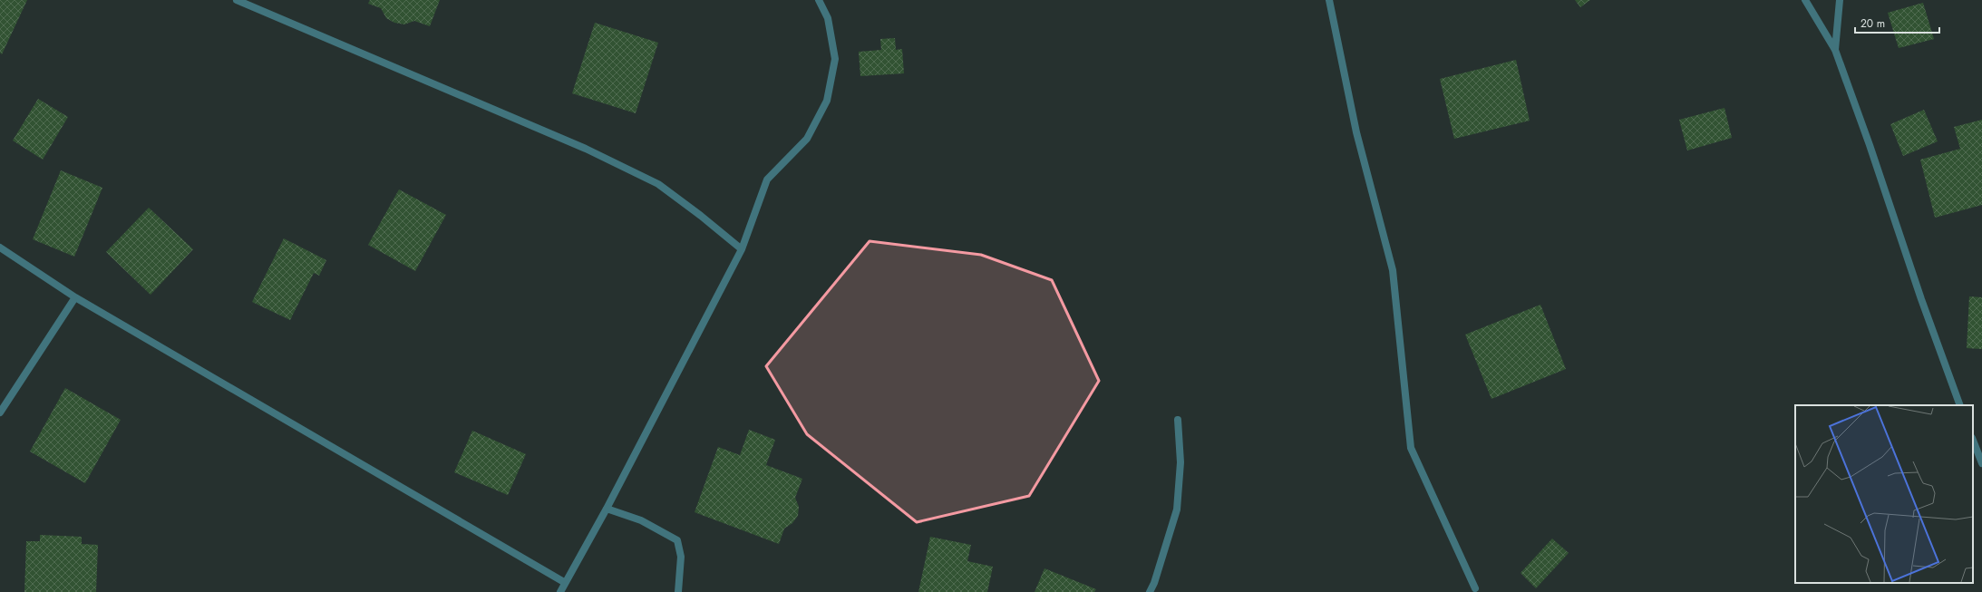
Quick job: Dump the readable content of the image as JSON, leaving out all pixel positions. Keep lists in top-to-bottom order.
{
  "scale_bar": "20 m"
}
